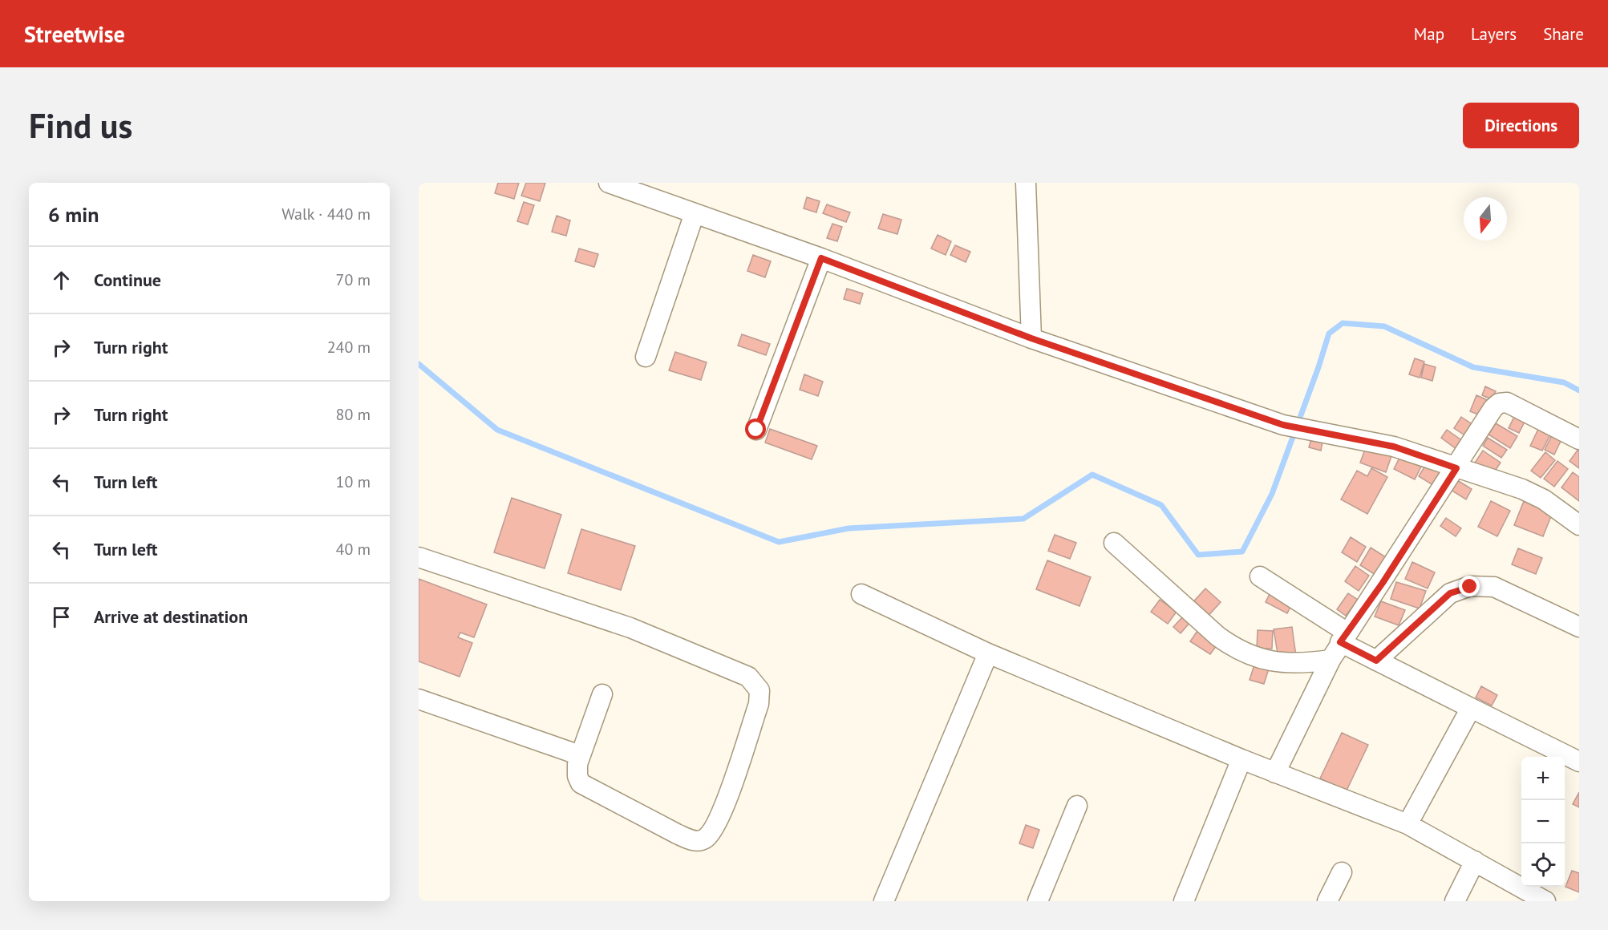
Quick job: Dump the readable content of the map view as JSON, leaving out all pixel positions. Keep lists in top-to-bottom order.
{
  "north": "bottom",
  "page": {
    "header": "Streetwise",
    "nav": ["Map", "Layers", "Share"],
    "buttons": "Directions",
    "title": "Find us",
    "heading": ["6 min", "Walk · 440 m"],
    "list": [
      ["Continue", "70 m"],
      ["Turn right", "240 m"],
      ["Turn right", "80 m"],
      ["Turn left", "10 m"],
      ["Turn left", "40 m"],
      "Arrive at destination"
    ],
    "map_buttons": ["+", "−"]
  }
}
